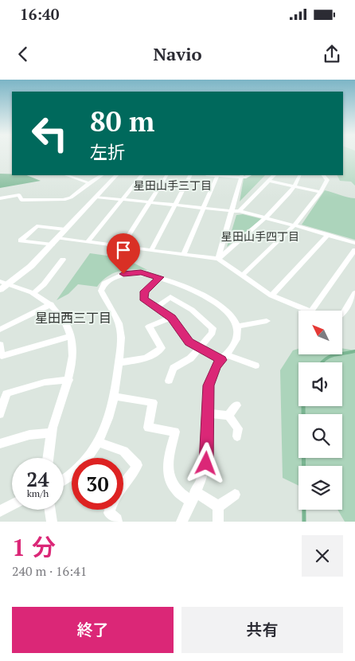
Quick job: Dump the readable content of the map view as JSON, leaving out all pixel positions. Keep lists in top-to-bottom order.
{
  "districts": ["星田山手三丁目", "星田山手四丁目", "星田西三丁目"],
  "north": "top left",
  "page": {
    "status": "16:40",
    "header": "Navio",
    "turn": ["80 m", "左折"],
    "speed": "24 km/h",
    "limit": "30",
    "heading": ["1 分", "240 m · 16:41"],
    "buttons": ["終了", "共有"]
  }
}
